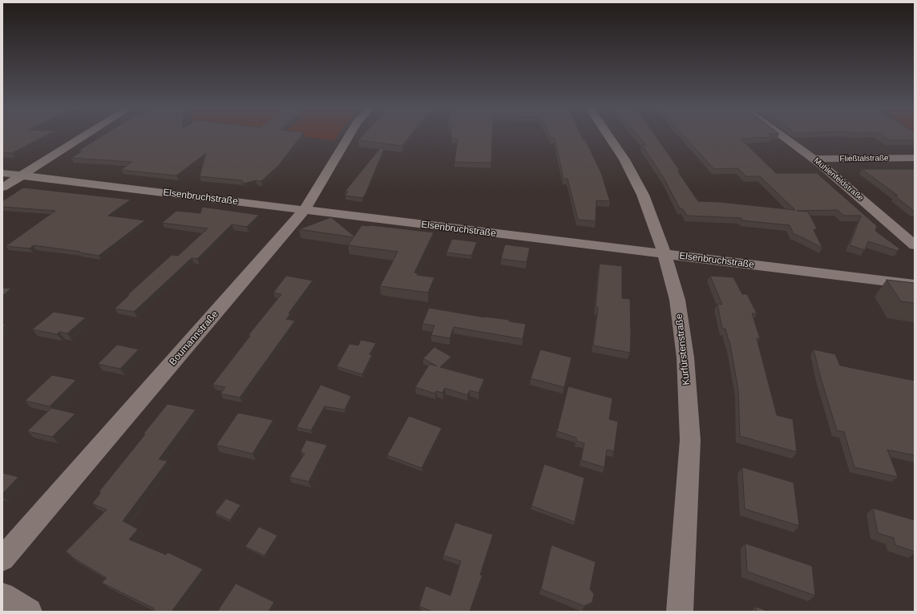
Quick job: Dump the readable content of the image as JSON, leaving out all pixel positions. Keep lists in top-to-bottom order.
{
  "streets": {
    "street": [
      "Fließtalstraße",
      "Mühlenfeldstraße",
      "Elsenbruchstraße",
      "Boumannstraße",
      "Kurfürstenstraße"
    ]
  },
  "crossings": [
    ["Fließtalstraße", "Mühlenfeldstraße"],
    ["Elsenbruchstraße", "Boumannstraße"],
    ["Elsenbruchstraße", "Kurfürstenstraße"]
  ]
}
